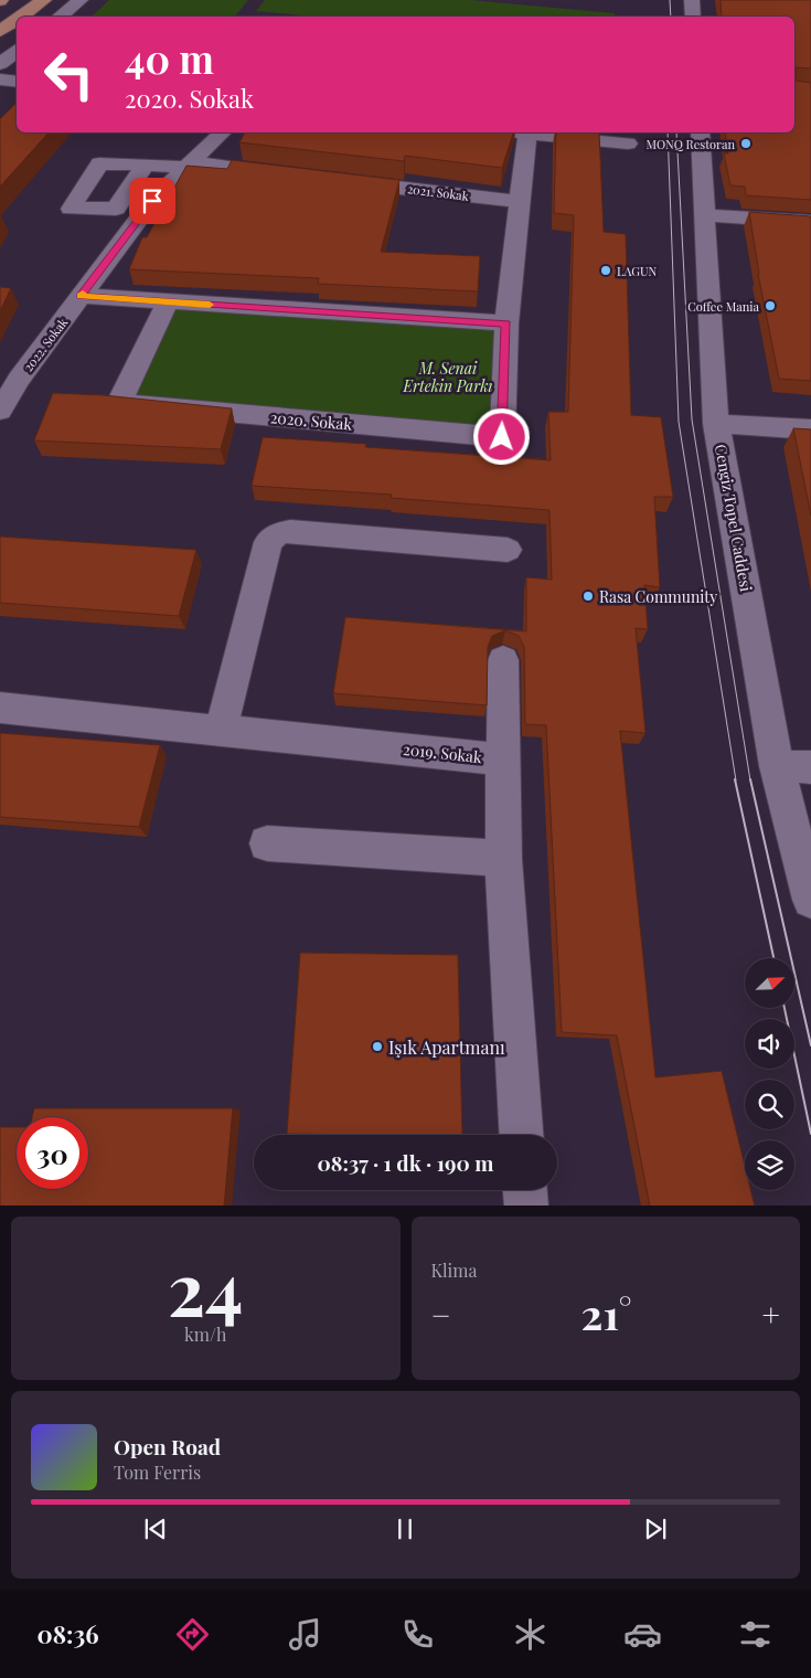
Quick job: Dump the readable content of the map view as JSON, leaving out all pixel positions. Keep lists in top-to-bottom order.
{
  "streets": {
    "street": [
      "2021. Sokak",
      "2022. Sokak",
      "2020. Sokak",
      "Cengiz Topel Caddesi",
      "2019. Sokak"
    ]
  },
  "crossings": [
    ["2021. Sokak", "2020. Sokak"]
  ],
  "parks": ["M. Senai Ertekin Parkı"],
  "places": [
    "MONQ Restoran",
    "LAGUN",
    "Coffee Mania",
    "Rasa Community",
    "Işık Apartmanı"
  ],
  "north": "top right",
  "page": {
    "turn": ["40 m", "2020. Sokak"],
    "limit": "30",
    "trip": "08:37 · 1 dk · 190 m",
    "tile": [
      ["24", "km/h"],
      "Klima"
    ],
    "heat": ["−", "21°", "+"],
    "song": ["Open Road", "Tom Ferris"],
    "tabs": "08:36"
  }
}
